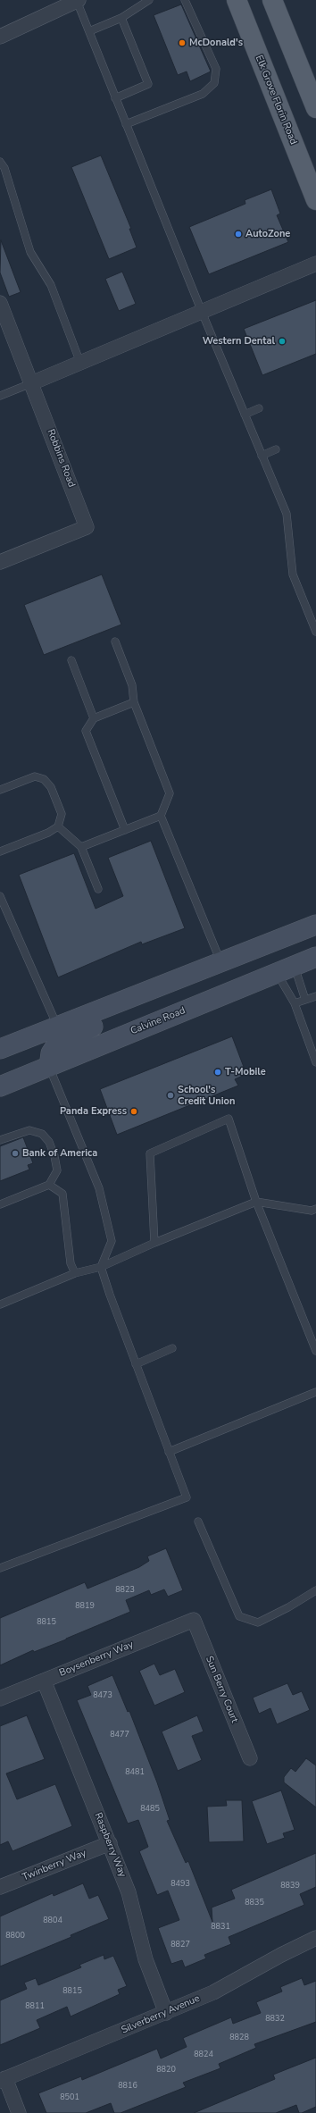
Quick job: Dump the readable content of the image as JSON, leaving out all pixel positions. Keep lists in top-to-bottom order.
{
  "streets": {
    "main road": ["Elk Grove Florin Road", "Calvine Road"],
    "street": [
      "Robbins Road",
      "Boysenberry Way",
      "Sun Berry Court",
      "Raspberry Way",
      "Twinberry Way",
      "Silverberry Avenue"
    ]
  },
  "crossings": [
    ["Boysenberry Way", "Sun Berry Court"],
    ["Boysenberry Way", "Raspberry Way"],
    ["Raspberry Way", "Twinberry Way"],
    ["Raspberry Way", "Silverberry Avenue"]
  ],
  "places": [
    "McDonald's",
    "AutoZone",
    "Western Dental",
    "T-Mobile",
    "School's Credit Union",
    "Panda Express",
    "Bank of America"
  ],
  "house_numbers": [
    "8823",
    "8819",
    "8815",
    "8473",
    "8477",
    "8481",
    "8485",
    "8493",
    "8839",
    "8835",
    "8804",
    "8831",
    "8800",
    "8827",
    "8815",
    "8811",
    "8832",
    "8828",
    "8824",
    "8820",
    "8816",
    "8501"
  ]
}
